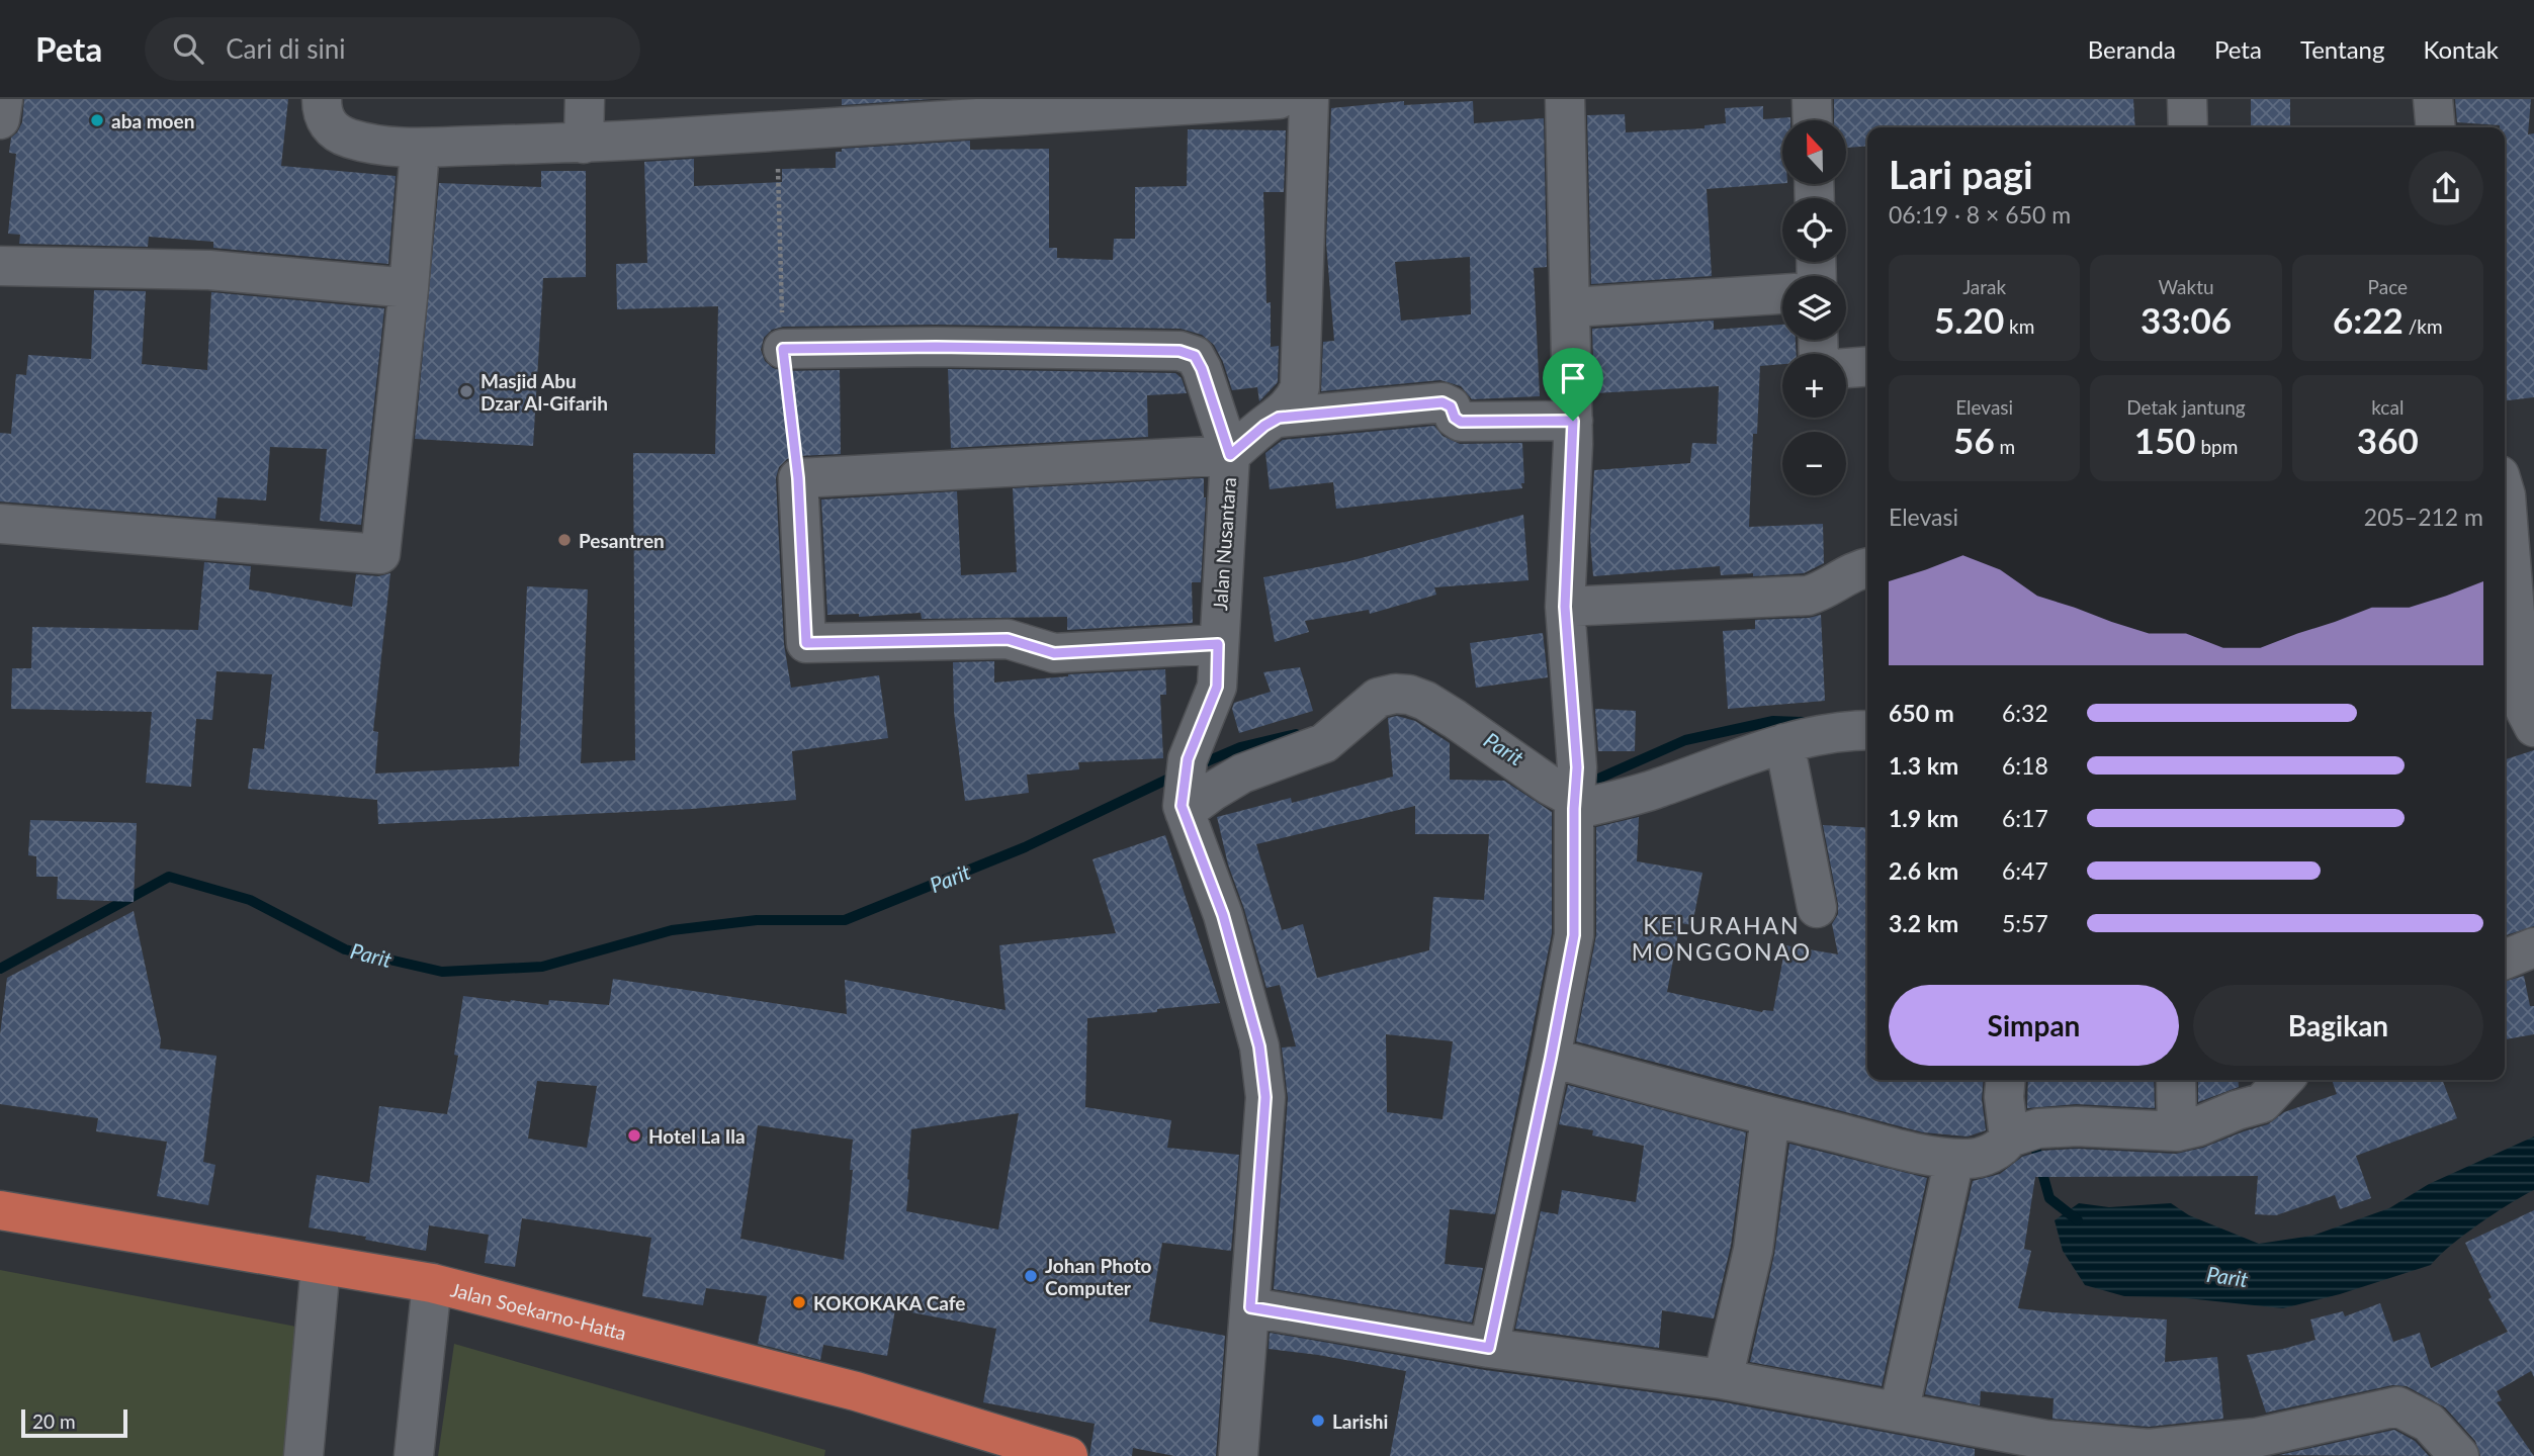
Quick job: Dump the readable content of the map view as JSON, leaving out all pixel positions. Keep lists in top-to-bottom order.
{
  "streets": {
    "highway": ["Jalan Soekarno-Hatta"],
    "street": ["Jalan Nusantara"]
  },
  "districts": ["KELURAHAN MONGGONAO"],
  "water": ["Parit"],
  "places": [
    "aba moen",
    "Masjid Abu Dzar Al-Gifarih",
    "Pesantren",
    "Hotel La Ila",
    "Johan Photo Computer",
    "KOKOKAKA Cafe",
    "Larishi"
  ],
  "scale_bar": "20 m",
  "north": "top",
  "page": {
    "header": "Peta",
    "search": "Cari di sini",
    "nav": [
      "Beranda",
      "Peta",
      "Tentang",
      "Kontak"
    ],
    "map_buttons": ["+", "−"],
    "heading": ["Lari pagi", "06:19 · 8 × 650 m"],
    "stats": [
      ["Jarak", "5.20 km"],
      ["Waktu", "33:06"],
      ["Pace", "6:22 /km"],
      ["Elevasi", "56 m"],
      ["Detak jantung", "150 bpm"],
      ["kcal", "360"]
    ],
    "chart": ["Elevasi", "205–212 m"],
    "list": [
      {
        "name": "650 m",
        "note": "6:32"
      },
      {
        "name": "1.3 km",
        "note": "6:18"
      },
      {
        "name": "1.9 km",
        "note": "6:17"
      },
      {
        "name": "2.6 km",
        "note": "6:47"
      },
      {
        "name": "3.2 km",
        "note": "5:57"
      }
    ],
    "buttons": ["Simpan", "Bagikan"],
    "scale": "20 m"
  }
}
